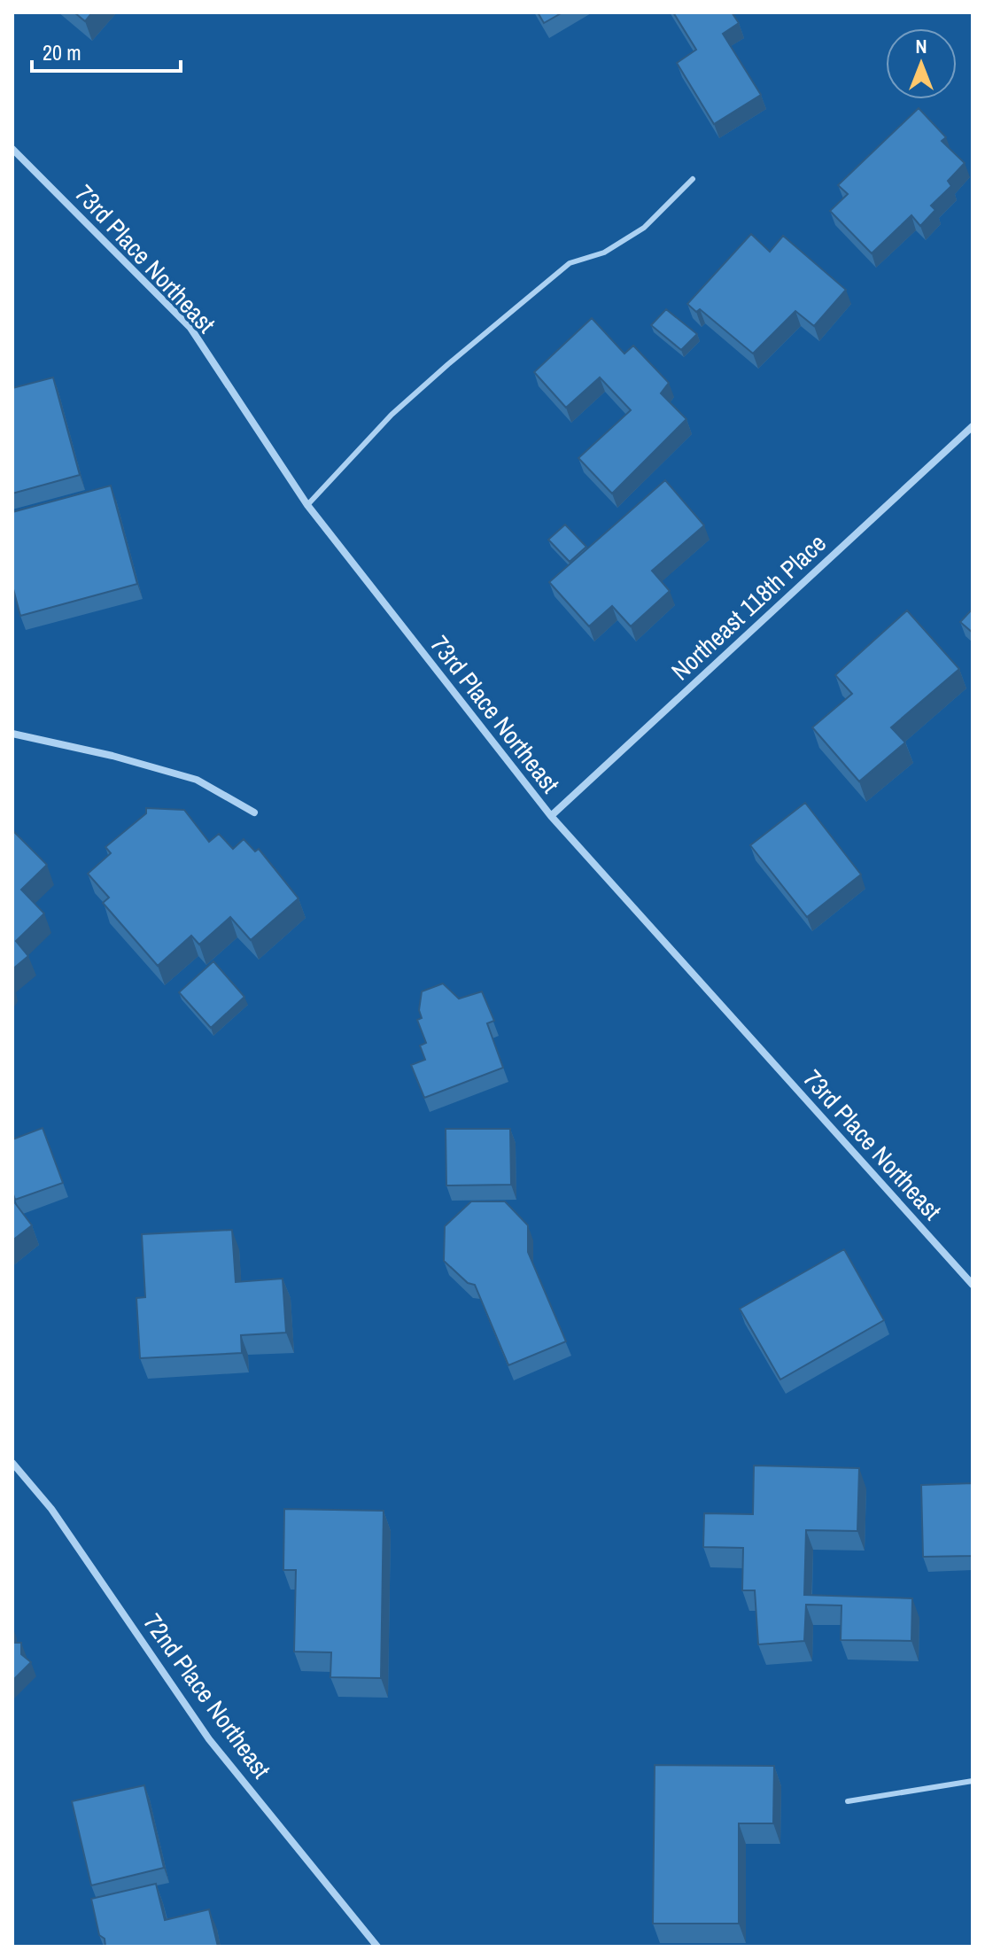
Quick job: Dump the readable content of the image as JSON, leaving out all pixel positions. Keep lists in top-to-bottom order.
{
  "streets": {
    "street": ["73rd Place Northeast", "Northeast 118th Place", "72nd Place Northeast"]
  },
  "crossings": [
    ["73rd Place Northeast", "Northeast 118th Place"]
  ],
  "scale_bar": "20 m",
  "north": "top"
}
